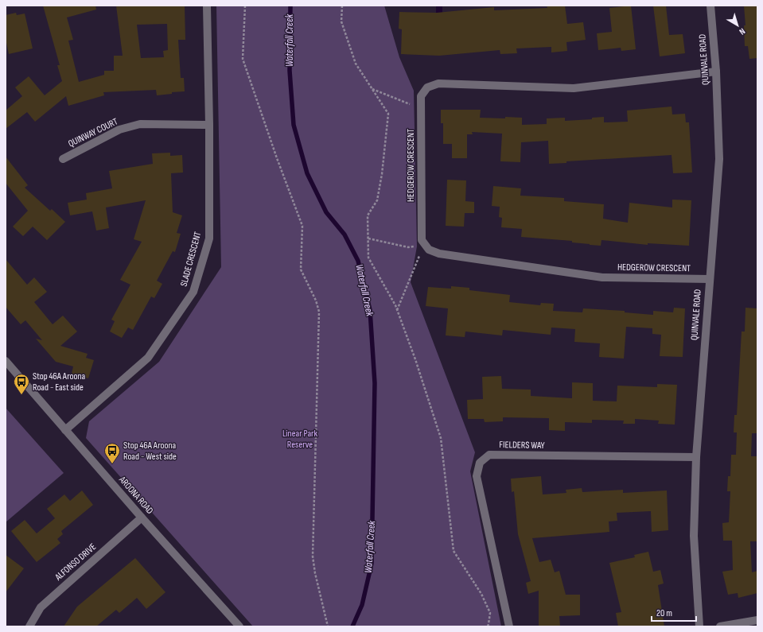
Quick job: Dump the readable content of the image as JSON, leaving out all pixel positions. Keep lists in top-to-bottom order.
{
  "streets": {
    "street": [
      "QUINVALE ROAD",
      "QUINWAY COURT",
      "HEDGEROW CRESCENT",
      "SLADE CRESCENT",
      "FIELDERS WAY",
      "AROONA ROAD",
      "ALFONSO DRIVE"
    ]
  },
  "crossings": [
    ["QUINVALE ROAD", "HEDGEROW CRESCENT"],
    ["QUINVALE ROAD", "FIELDERS WAY"],
    ["QUINWAY COURT", "SLADE CRESCENT"],
    ["SLADE CRESCENT", "AROONA ROAD"],
    ["AROONA ROAD", "ALFONSO DRIVE"]
  ],
  "water": ["Waterfall Creek"],
  "parks": ["Linear Park Reserve"],
  "places": {
    "bus stop": ["Stop 46A Aroona Road - East side", "Stop 46A Aroona Road - West side"]
  },
  "scale_bar": "20 m",
  "north": "bottom right"
}
